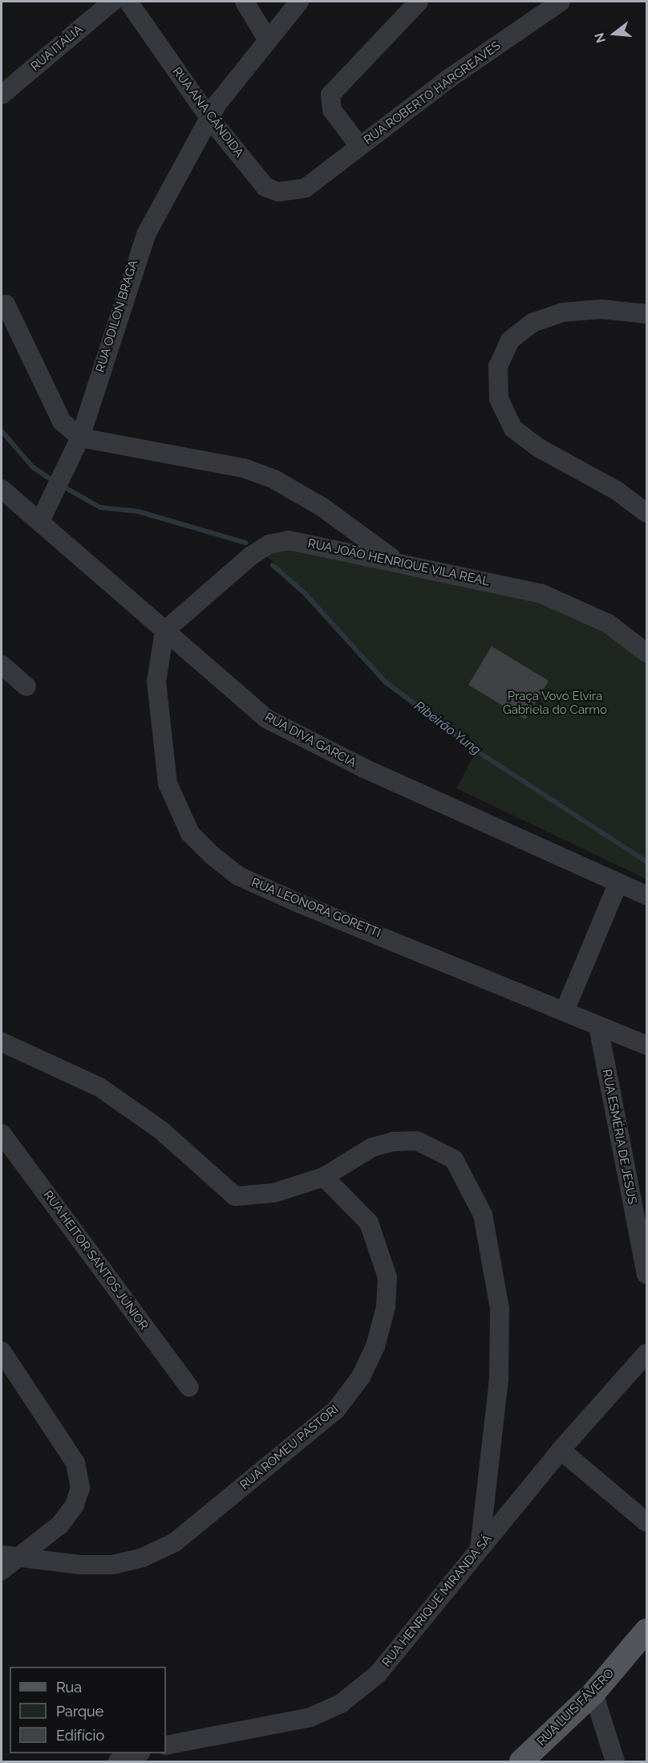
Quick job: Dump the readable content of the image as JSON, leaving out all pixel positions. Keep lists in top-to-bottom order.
{
  "streets": {
    "main road": ["RUA LUIS FÁVERO"],
    "street": [
      "RUA ITÁLIA",
      "RUA ROBERTO HARGREAVES",
      "RUA ANA CÂNDIDA",
      "RUA ODILON BRAGA",
      "RUA JOÃO HENRIQUE VILA REAL",
      "RUA DIVA GARCIA",
      "RUA LEONORA GORETTI",
      "RUA ESMÉRIA DE JESUS",
      "RUA HEITOR SANTOS JÚNIOR",
      "RUA ROMEU PASTORI",
      "RUA HENRIQUE MIRANDA SÁ"
    ]
  },
  "crossings": [
    ["RUA ROBERTO HARGREAVES", "RUA ANA CÂNDIDA"],
    ["RUA ANA CÂNDIDA", "RUA ODILON BRAGA"],
    ["RUA ODILON BRAGA", "RUA DIVA GARCIA"],
    ["RUA JOÃO HENRIQUE VILA REAL", "RUA DIVA GARCIA"],
    ["RUA JOÃO HENRIQUE VILA REAL", "RUA LEONORA GORETTI"],
    ["RUA DIVA GARCIA", "RUA LEONORA GORETTI"],
    ["RUA LEONORA GORETTI", "RUA ESMÉRIA DE JESUS"]
  ],
  "water": ["Ribeirão Yung"],
  "parks": ["Praça Vovó Elvira Gabriela do Carmo"],
  "legend": ["Rua", "Parque", "Edifício"],
  "north": "left"
}
